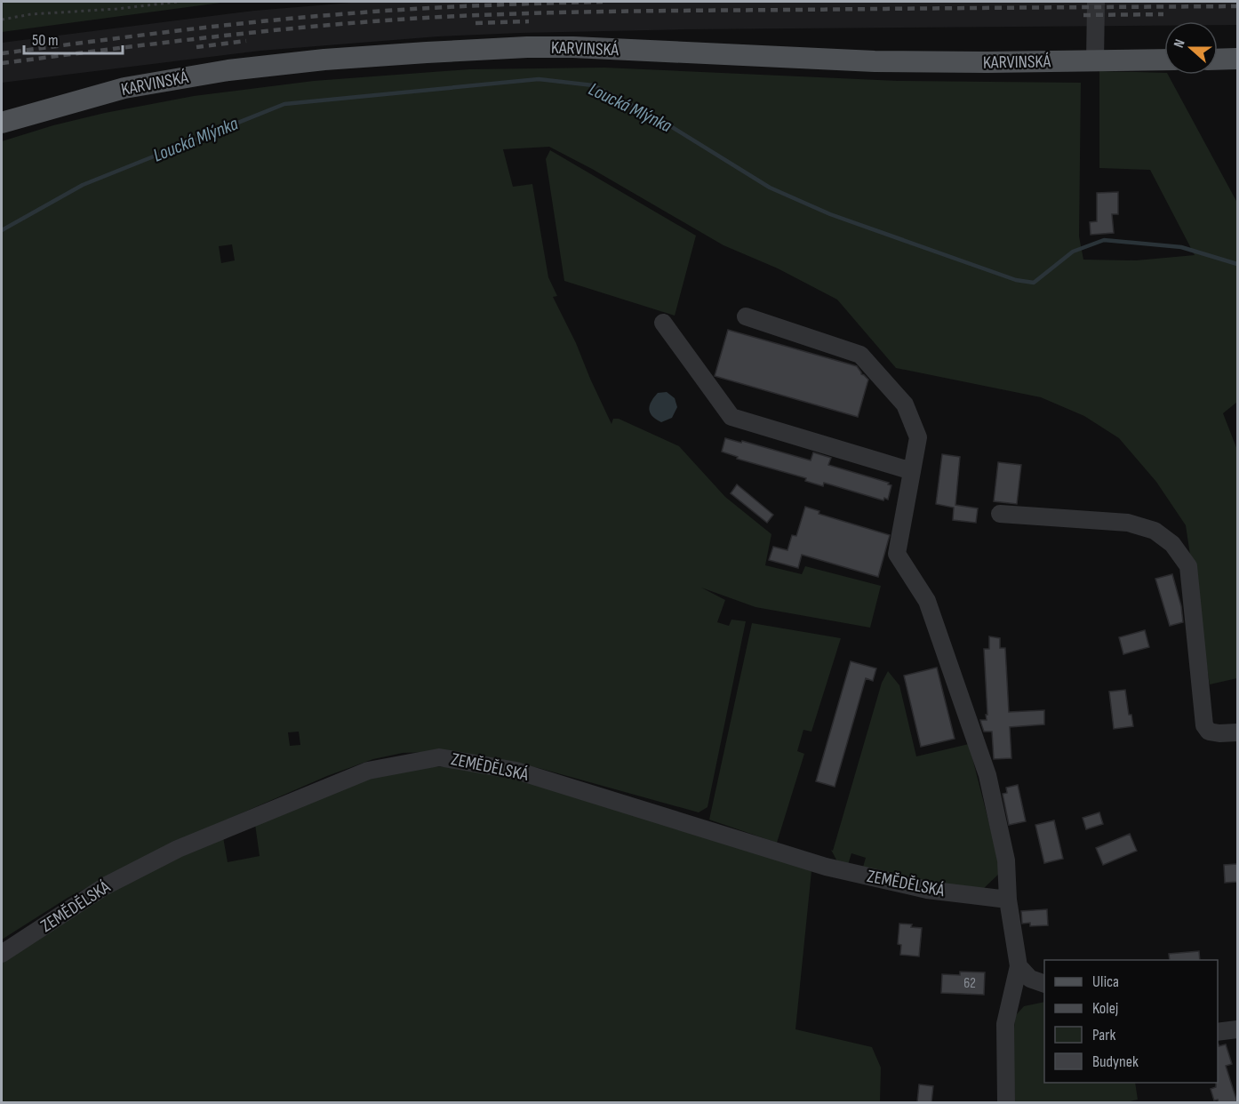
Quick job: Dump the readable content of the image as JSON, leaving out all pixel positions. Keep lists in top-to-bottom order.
{
  "streets": {
    "main road": ["KARVINSKÁ"],
    "street": ["ZEMĚDĚLSKÁ"]
  },
  "water": ["Loucká Mlýnka"],
  "house_numbers": ["62"],
  "legend": [
    "Ulica",
    "Kolej",
    "Park",
    "Budynek"
  ],
  "scale_bar": "50 m",
  "north": "left"
}
